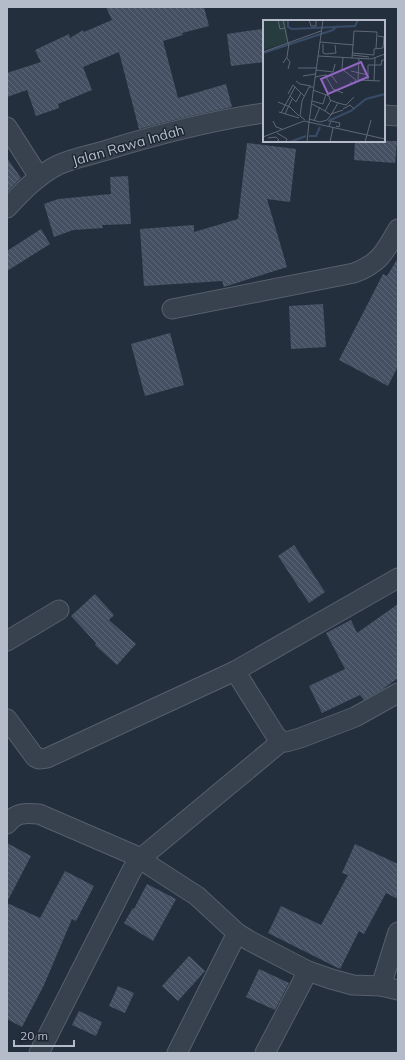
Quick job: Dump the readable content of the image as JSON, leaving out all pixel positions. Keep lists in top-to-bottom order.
{
  "streets": {
    "street": ["Jalan Rawa Indah"]
  },
  "scale_bar": "20 m"
}
